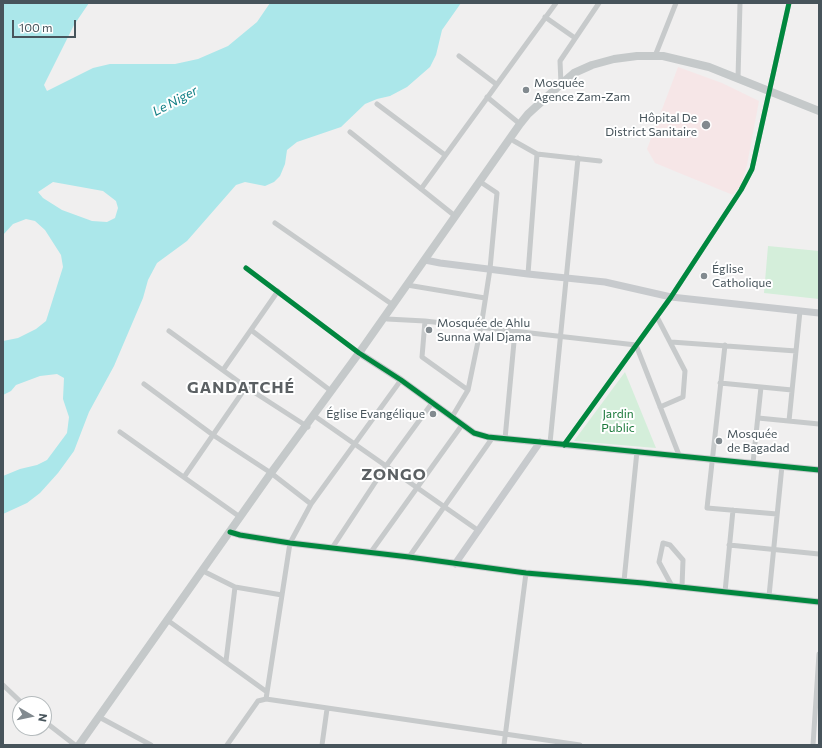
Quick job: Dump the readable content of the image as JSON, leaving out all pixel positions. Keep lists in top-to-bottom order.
{
  "districts": ["GANDATCHÉ", "ZONGO"],
  "water": ["Le Niger"],
  "parks": ["Jardin Public"],
  "places": [
    "Mosquée Agence Zam-Zam",
    "Hôpital De District Sanitaire",
    "Église Catholique",
    "Mosquée de Ahlu Sunna Wal Djama",
    "Église Evangélique",
    "Mosquée de Bagadad"
  ],
  "scale_bar": "100 m",
  "north": "right"
}
